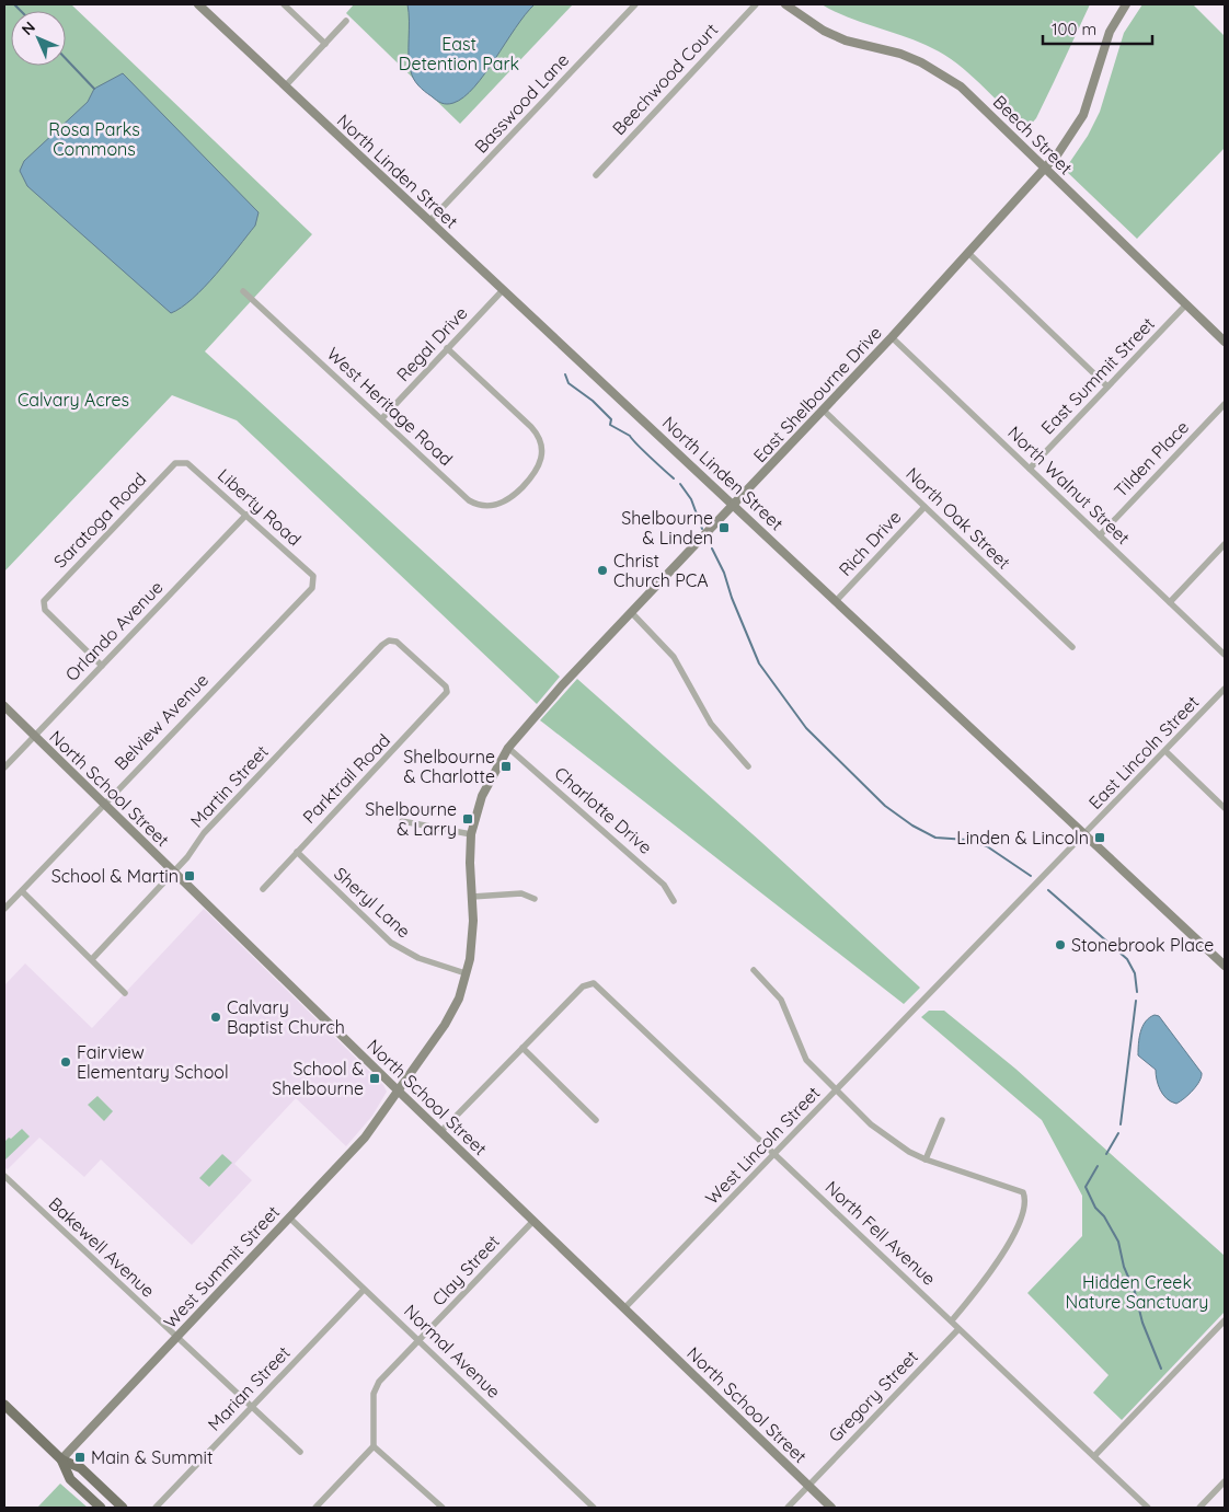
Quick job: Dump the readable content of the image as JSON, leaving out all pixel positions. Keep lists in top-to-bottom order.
{
  "streets": {
    "street": [
      "Beechwood Court",
      "Basswood Lane",
      "Beech Street",
      "North Linden Street",
      "Regal Drive",
      "East Summit Street",
      "East Shelbourne Drive",
      "West Heritage Road",
      "Tilden Place",
      "North Walnut Street",
      "Liberty Road",
      "North Oak Street",
      "Saratoga Road",
      "Rich Drive",
      "Orlando Avenue",
      "Belview Avenue",
      "East Lincoln Street",
      "Parktrail Road",
      "Martin Street",
      "North School Street",
      "Charlotte Drive",
      "Sheryl Lane",
      "West Lincoln Street",
      "North Fell Avenue",
      "Bakewell Avenue",
      "West Summit Street",
      "Clay Street",
      "Normal Avenue",
      "Marian Street",
      "Gregory Street"
    ]
  },
  "crossings": [
    ["Basswood Lane", "North Linden Street"],
    ["Beech Street", "East Summit Street"],
    ["Beech Street", "East Shelbourne Drive"],
    ["North Linden Street", "Regal Drive"],
    ["North Linden Street", "East Shelbourne Drive"],
    ["North Linden Street", "Rich Drive"],
    ["North Linden Street", "East Lincoln Street"],
    ["Regal Drive", "West Heritage Road"],
    ["East Summit Street", "North Walnut Street"],
    ["East Shelbourne Drive", "North Walnut Street"],
    ["East Shelbourne Drive", "North Oak Street"],
    ["East Shelbourne Drive", "Charlotte Drive"],
    ["East Shelbourne Drive", "West Summit Street"],
    ["Tilden Place", "North Walnut Street"],
    ["Liberty Road", "Saratoga Road"],
    ["Liberty Road", "Orlando Avenue"],
    ["Liberty Road", "Belview Avenue"],
    ["North Oak Street", "Rich Drive"],
    ["Saratoga Road", "Orlando Avenue"],
    ["Orlando Avenue", "North School Street"],
    ["Belview Avenue", "North School Street"],
    ["East Lincoln Street", "West Lincoln Street"],
    ["Parktrail Road", "Martin Street"],
    ["Parktrail Road", "Sheryl Lane"],
    ["Martin Street", "North School Street"],
    ["North School Street", "West Lincoln Street"],
    ["North School Street", "West Summit Street"],
    ["North School Street", "Clay Street"],
    ["North School Street", "Gregory Street"],
    ["Sheryl Lane", "West Summit Street"],
    ["West Lincoln Street", "North Fell Avenue"],
    ["North Fell Avenue", "Gregory Street"],
    ["Bakewell Avenue", "West Summit Street"],
    ["Bakewell Avenue", "Marian Street"],
    ["West Summit Street", "Normal Avenue"],
    ["Clay Street", "Normal Avenue"],
    ["Normal Avenue", "Marian Street"]
  ],
  "parks": [
    "East Detention Park",
    "Rosa Parks Commons",
    "Calvary Acres",
    "Hidden Creek Nature Sanctuary"
  ],
  "places": {
    "transit": [
      "Shelbourne & Linden",
      "Shelbourne & Charlotte",
      "Shelbourne & Larry",
      "Linden & Lincoln",
      "School & Martin",
      "School & Shelbourne",
      "Main & Summit"
    ],
    "other": [
      "Christ Church PCA",
      "Stonebrook Place",
      "Calvary Baptist Church",
      "Fairview Elementary School"
    ]
  },
  "scale_bar": "100 m",
  "north": "top left"
}
